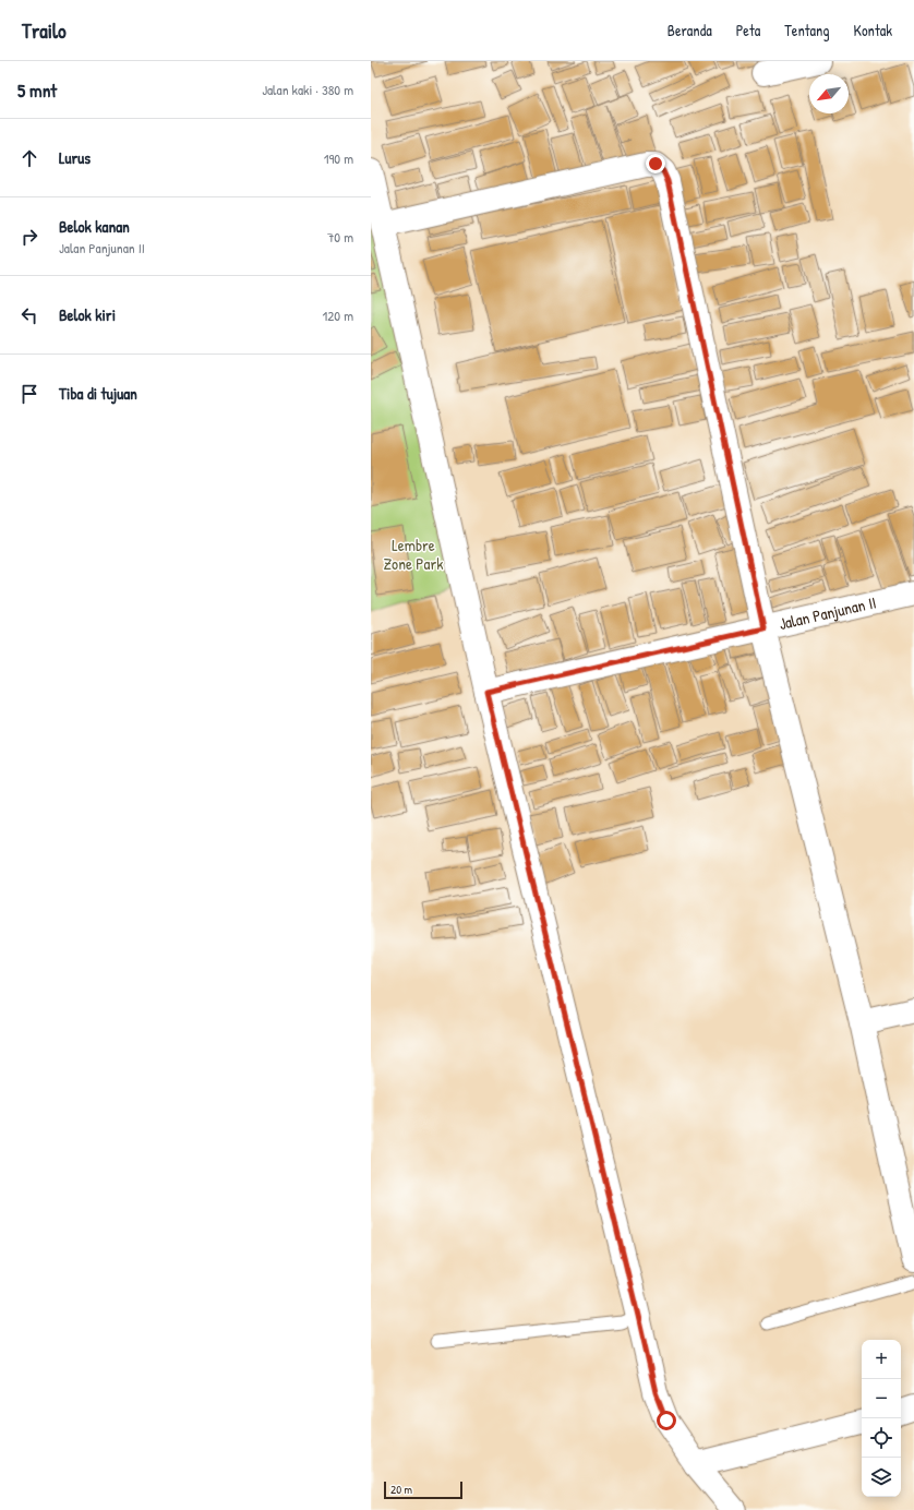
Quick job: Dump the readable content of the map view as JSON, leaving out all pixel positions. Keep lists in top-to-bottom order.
{
  "streets": {
    "street": ["Jalan Panjunan II"]
  },
  "parks": ["Lembre Zone Park"],
  "scale_bar": "20 m",
  "north": "bottom left",
  "page": {
    "header": "Trailo",
    "nav": [
      "Beranda",
      "Peta",
      "Tentang",
      "Kontak"
    ],
    "heading": ["5 mnt", "Jalan kaki · 380 m"],
    "list": [
      ["Lurus", "190 m"],
      ["Belok kanan", "Jalan Panjunan II", "70 m"],
      ["Belok kiri", "120 m"],
      "Tiba di tujuan"
    ],
    "map_buttons": ["+", "−"],
    "scale": "20 m"
  }
}
